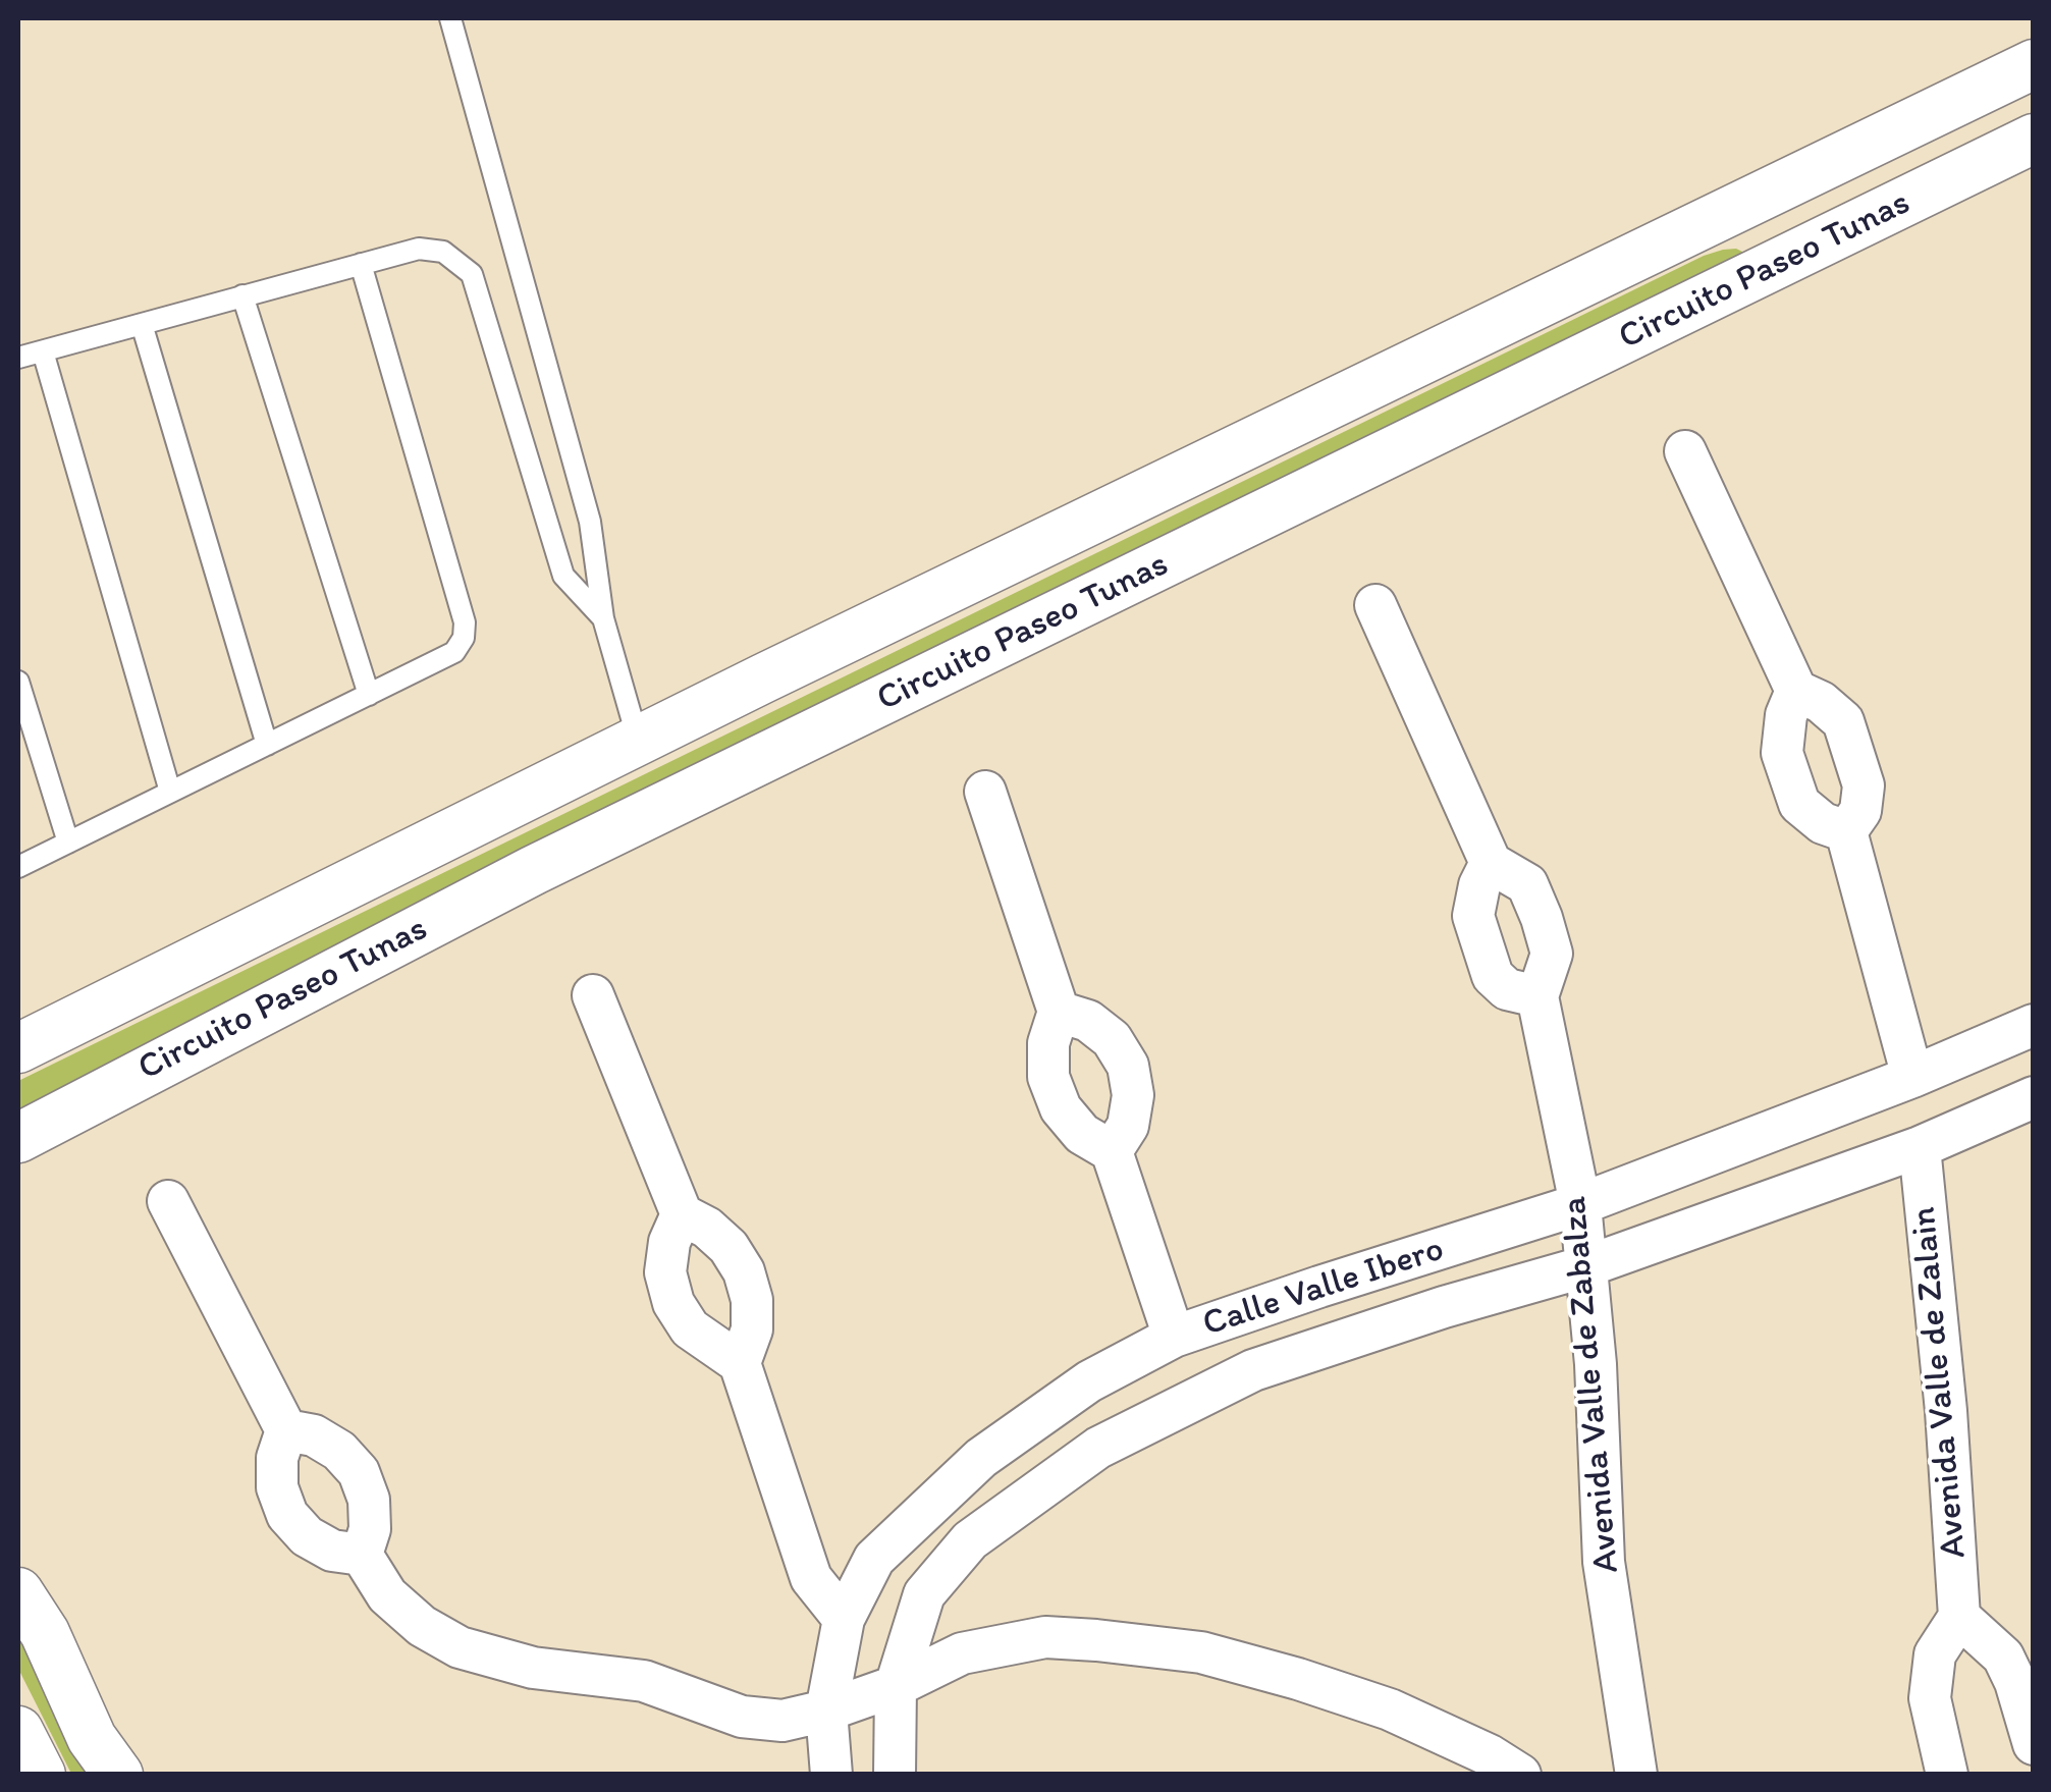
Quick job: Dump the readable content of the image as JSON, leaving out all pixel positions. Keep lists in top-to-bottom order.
{
  "streets": {
    "street": [
      "Circuito Paseo Tunas",
      "Calle Valle Ibero",
      "Avenida Valle de Zalain",
      "Avenida Valle de Zabalza"
    ]
  },
  "crossings": [
    ["Calle Valle Ibero", "Avenida Valle de Zalain"],
    ["Calle Valle Ibero", "Avenida Valle de Zabalza"]
  ]
}
